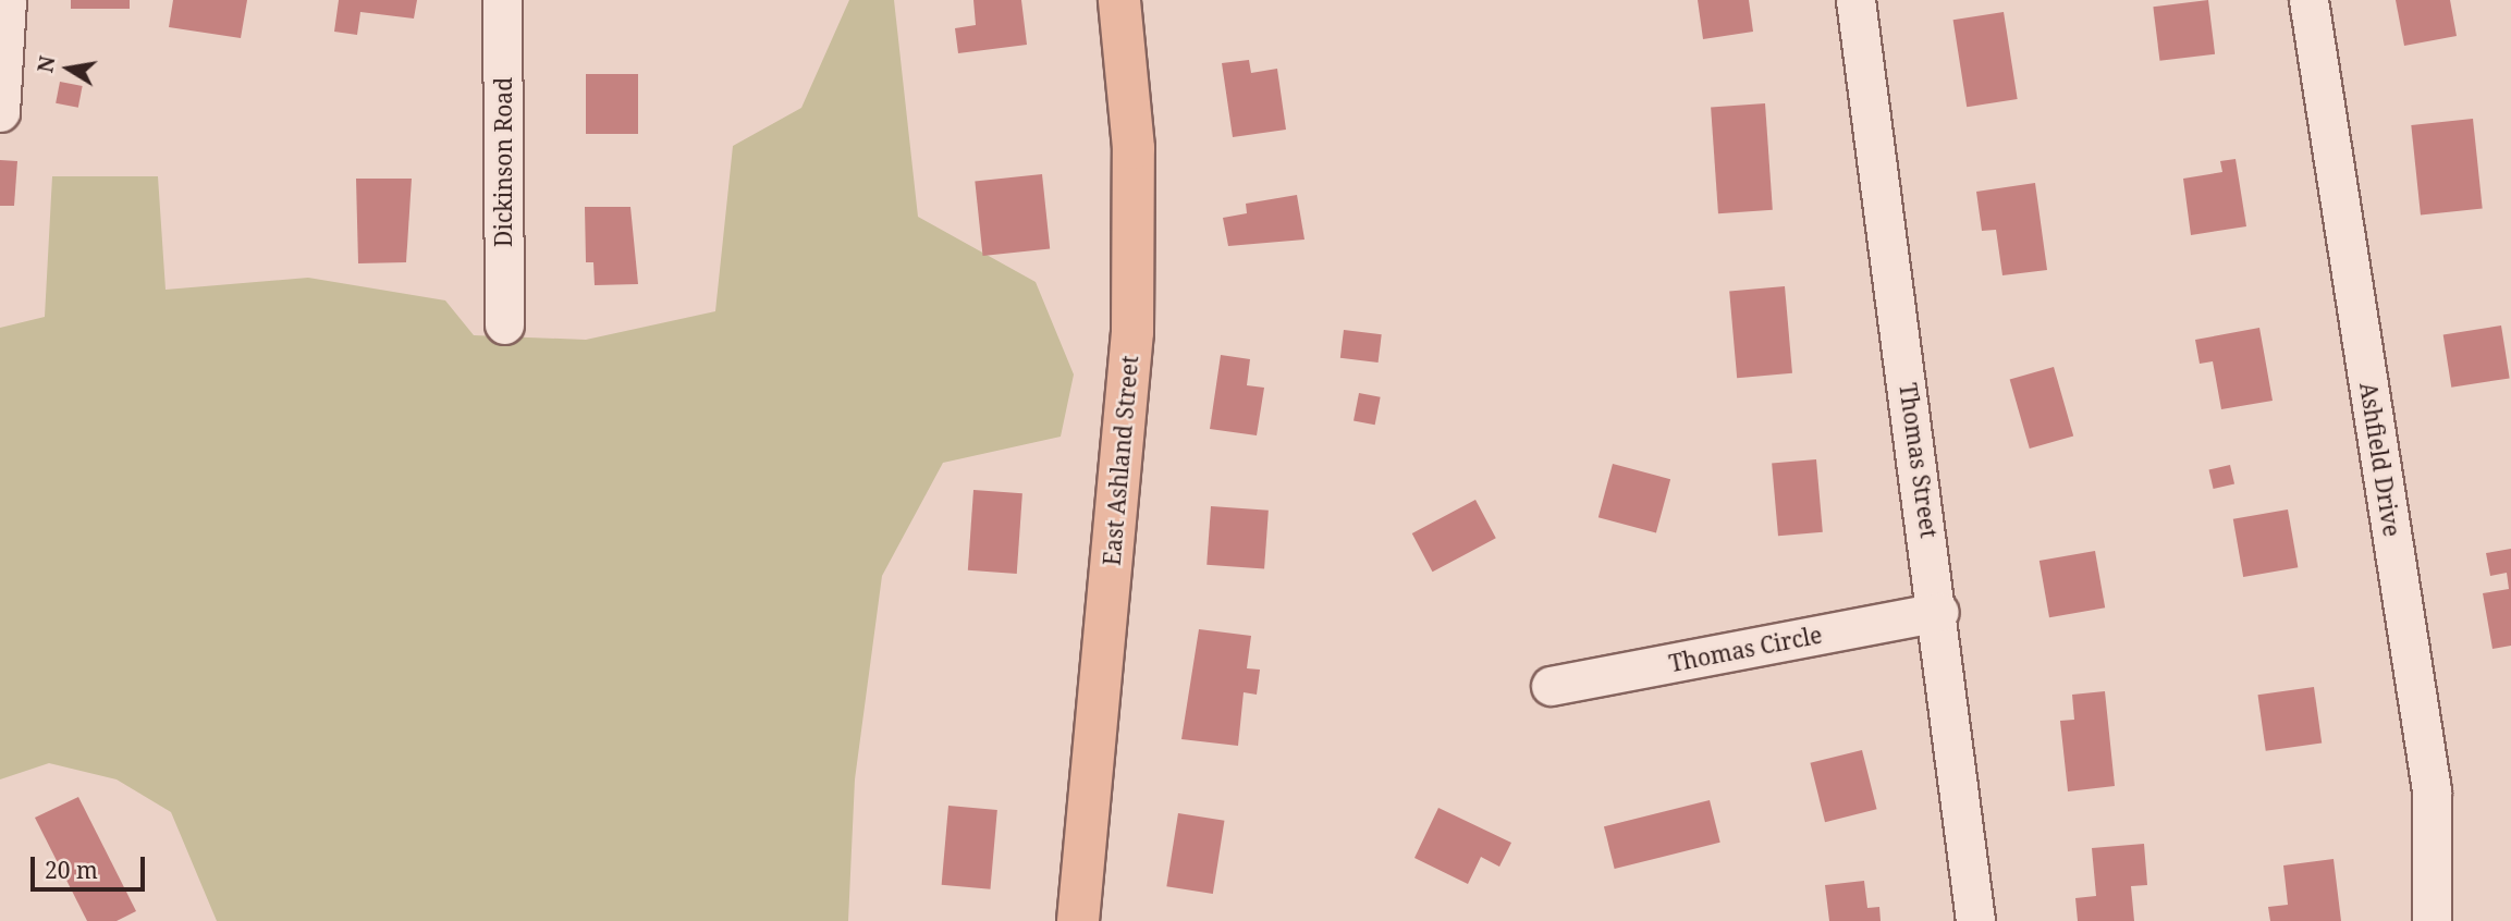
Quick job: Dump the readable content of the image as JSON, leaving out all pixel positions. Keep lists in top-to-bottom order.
{
  "streets": {
    "main road": ["East Ashland Street"],
    "street": [
      "Dickinson Road",
      "Ashfield Drive",
      "Thomas Street",
      "Thomas Circle"
    ]
  },
  "crossings": [
    ["Thomas Street", "Thomas Circle"]
  ],
  "scale_bar": "20 m",
  "north": "left"
}
